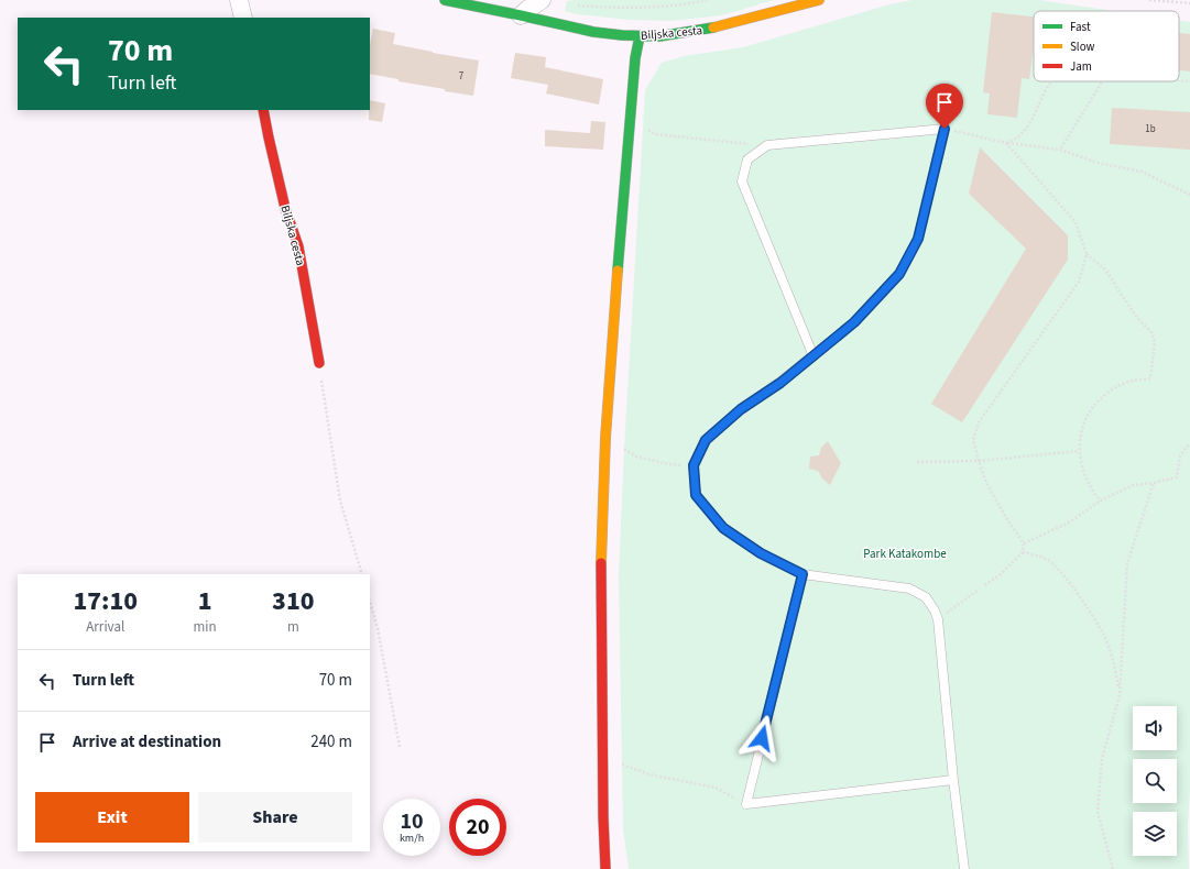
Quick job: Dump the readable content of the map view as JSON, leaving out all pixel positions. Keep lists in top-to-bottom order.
{
  "streets": {
    "street": ["Biljska cesta"]
  },
  "parks": ["Park Katakombe"],
  "house_numbers": ["7", "1b"],
  "legend": ["Fast", "Slow", "Jam"],
  "page": {
    "turn": ["70 m", "Turn left"],
    "eta": [
      "17:10",
      "Arrival",
      "1",
      "min",
      "310",
      "m"
    ],
    "list": [
      {
        "name": "Turn left",
        "value": "70 m"
      },
      {
        "name": "Arrive at destination",
        "value": "240 m"
      }
    ],
    "buttons": ["Exit", "Share"],
    "speed": "10 km/h",
    "limit": "20"
  }
}
